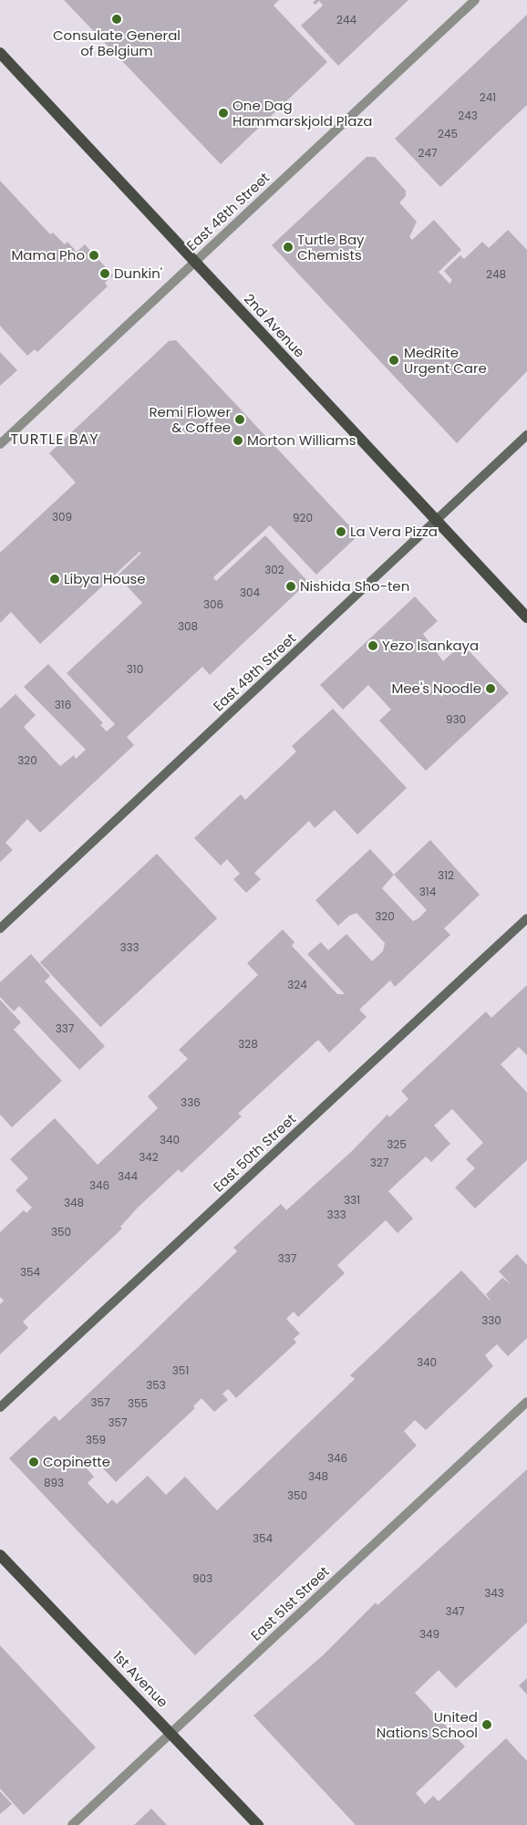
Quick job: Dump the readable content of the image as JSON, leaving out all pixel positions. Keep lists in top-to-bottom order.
{
  "streets": {
    "main road": [
      "2nd Avenue",
      "East 49th Street",
      "East 50th Street",
      "1st Avenue"
    ],
    "street": ["East 48th Street", "East 51st Street"]
  },
  "crossings": [
    ["East 48th Street", "2nd Avenue"],
    ["2nd Avenue", "East 49th Street"],
    ["East 51st Street", "1st Avenue"]
  ],
  "districts": ["TURTLE BAY"],
  "places": [
    "Consulate General of Belgium",
    "One Dag Hammarskjold Plaza",
    "Turtle Bay Chemists",
    "Mama Pho",
    "Dunkin'",
    "MedRite Urgent Care",
    "Remi Flower & Coffee",
    "Morton Williams",
    "La Vera Pizza",
    "Libya House",
    "Nishida Sho-ten",
    "Yezo Isankaya",
    "Mee's Noodle",
    "Copinette",
    "United Nations School"
  ],
  "house_numbers": [
    "244",
    "241",
    "243",
    "245",
    "247",
    "248",
    "309",
    "920",
    "302",
    "304",
    "306",
    "308",
    "310",
    "316",
    "930",
    "320",
    "312",
    "314",
    "320",
    "333",
    "324",
    "337",
    "328",
    "336",
    "340",
    "325",
    "342",
    "327",
    "344",
    "346",
    "331",
    "348",
    "333",
    "350",
    "337",
    "354",
    "330",
    "340",
    "351",
    "353",
    "357",
    "355",
    "357",
    "359",
    "346",
    "348",
    "893",
    "350",
    "354",
    "903",
    "343",
    "347",
    "349"
  ]
}
